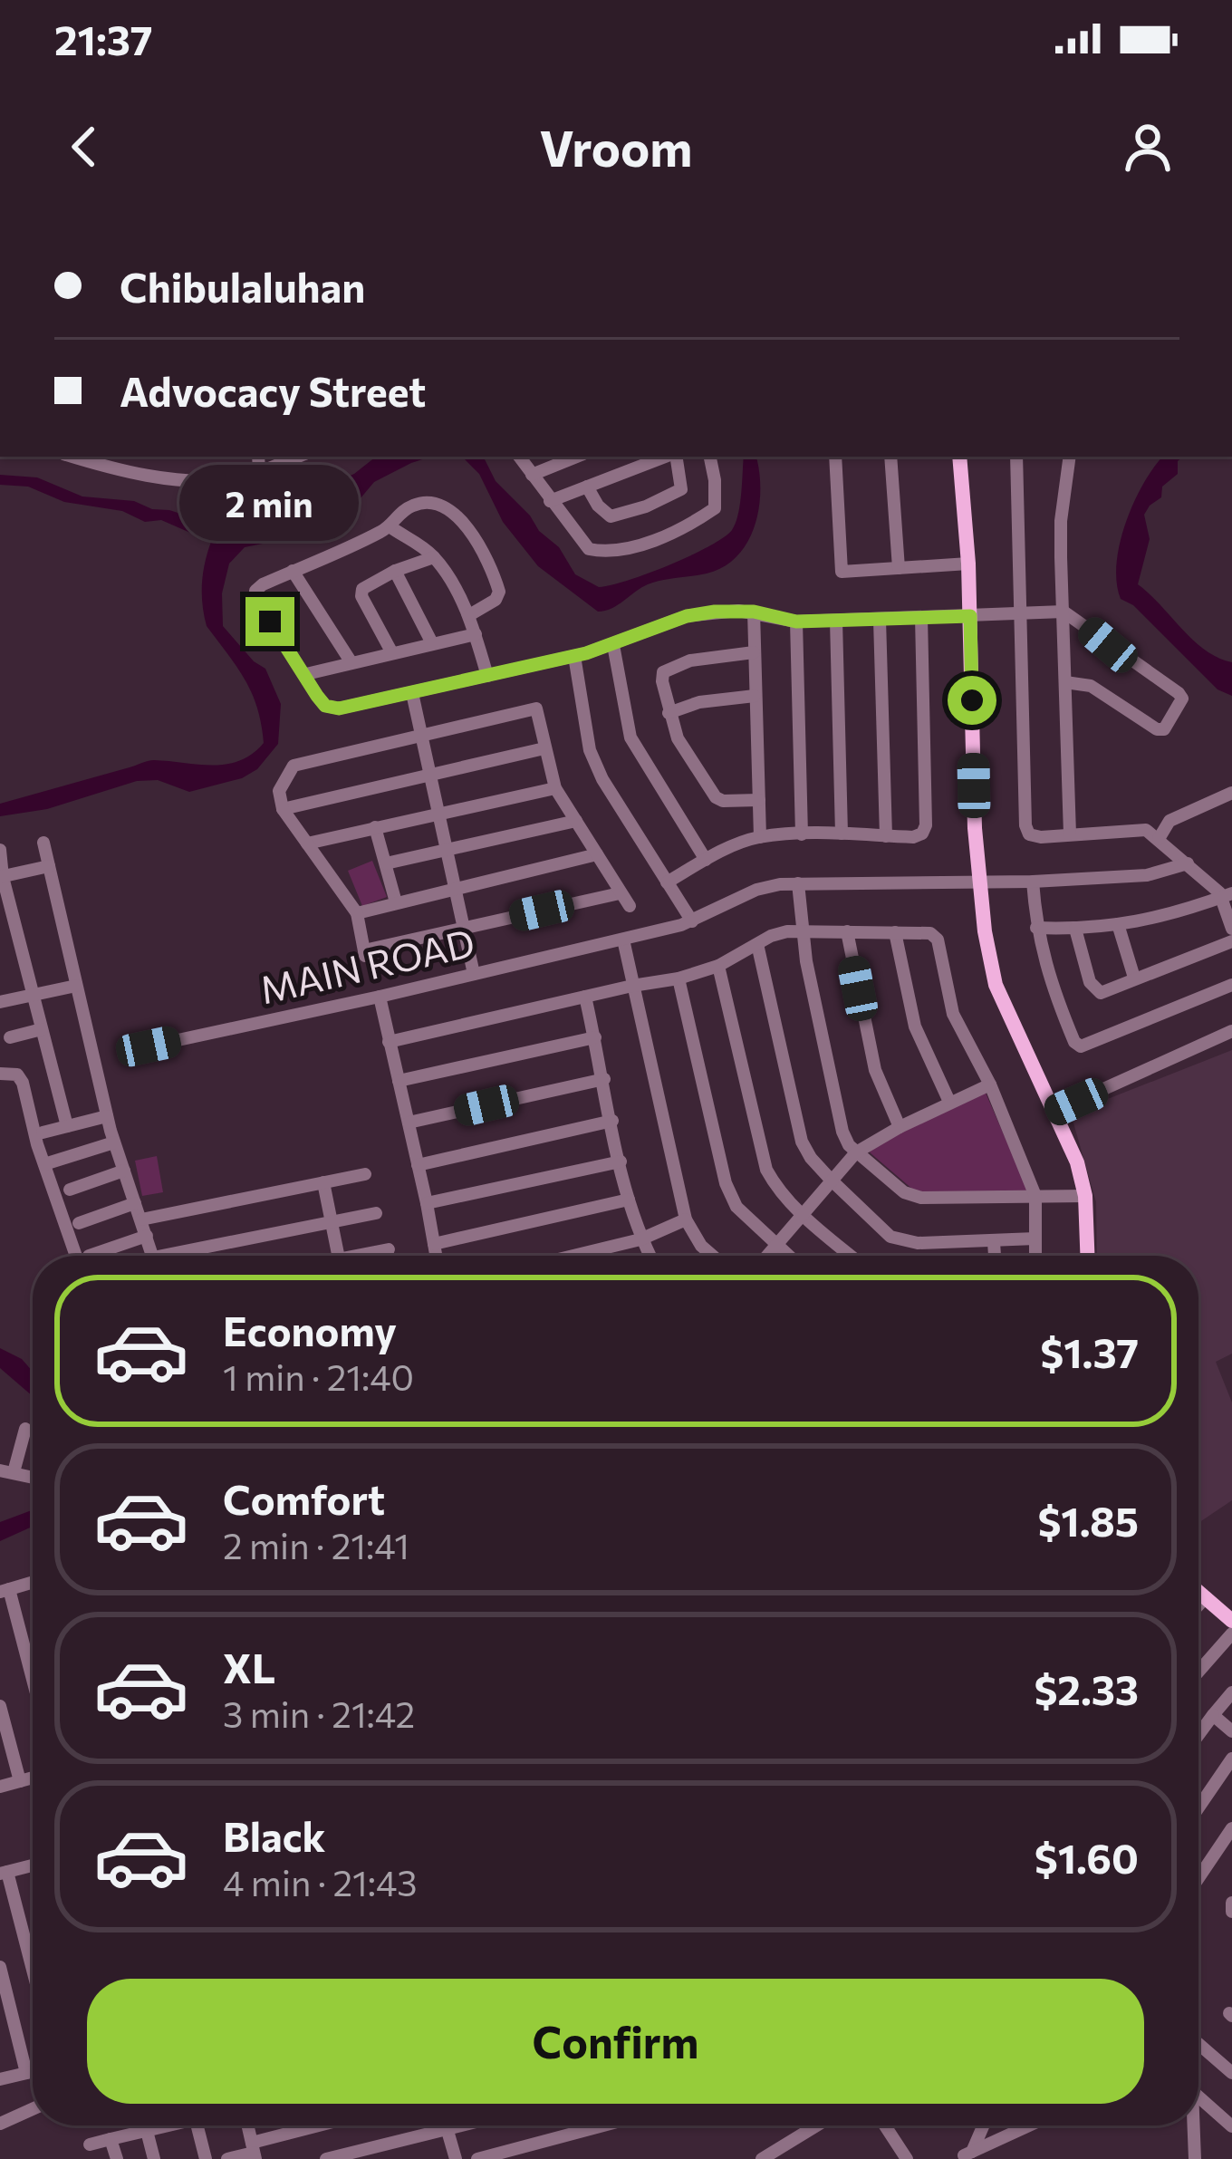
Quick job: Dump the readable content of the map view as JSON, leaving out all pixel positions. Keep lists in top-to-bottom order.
{
  "streets": {
    "street": ["MAIN ROAD"]
  },
  "page": {
    "status": "21:37",
    "header": "Vroom",
    "banner": ["Chibulaluhan", "Advocacy Street"],
    "bubble": "2 min",
    "list": [
      {
        "name": "Economy",
        "note": "1 min · 21:40",
        "value": "$1.37"
      },
      {
        "name": "Comfort",
        "note": "2 min · 21:41",
        "value": "$1.85"
      },
      {
        "name": "XL",
        "note": "3 min · 21:42",
        "value": "$2.33"
      },
      {
        "name": "Black",
        "note": "4 min · 21:43",
        "value": "$1.60"
      }
    ],
    "buttons": "Confirm"
  }
}
